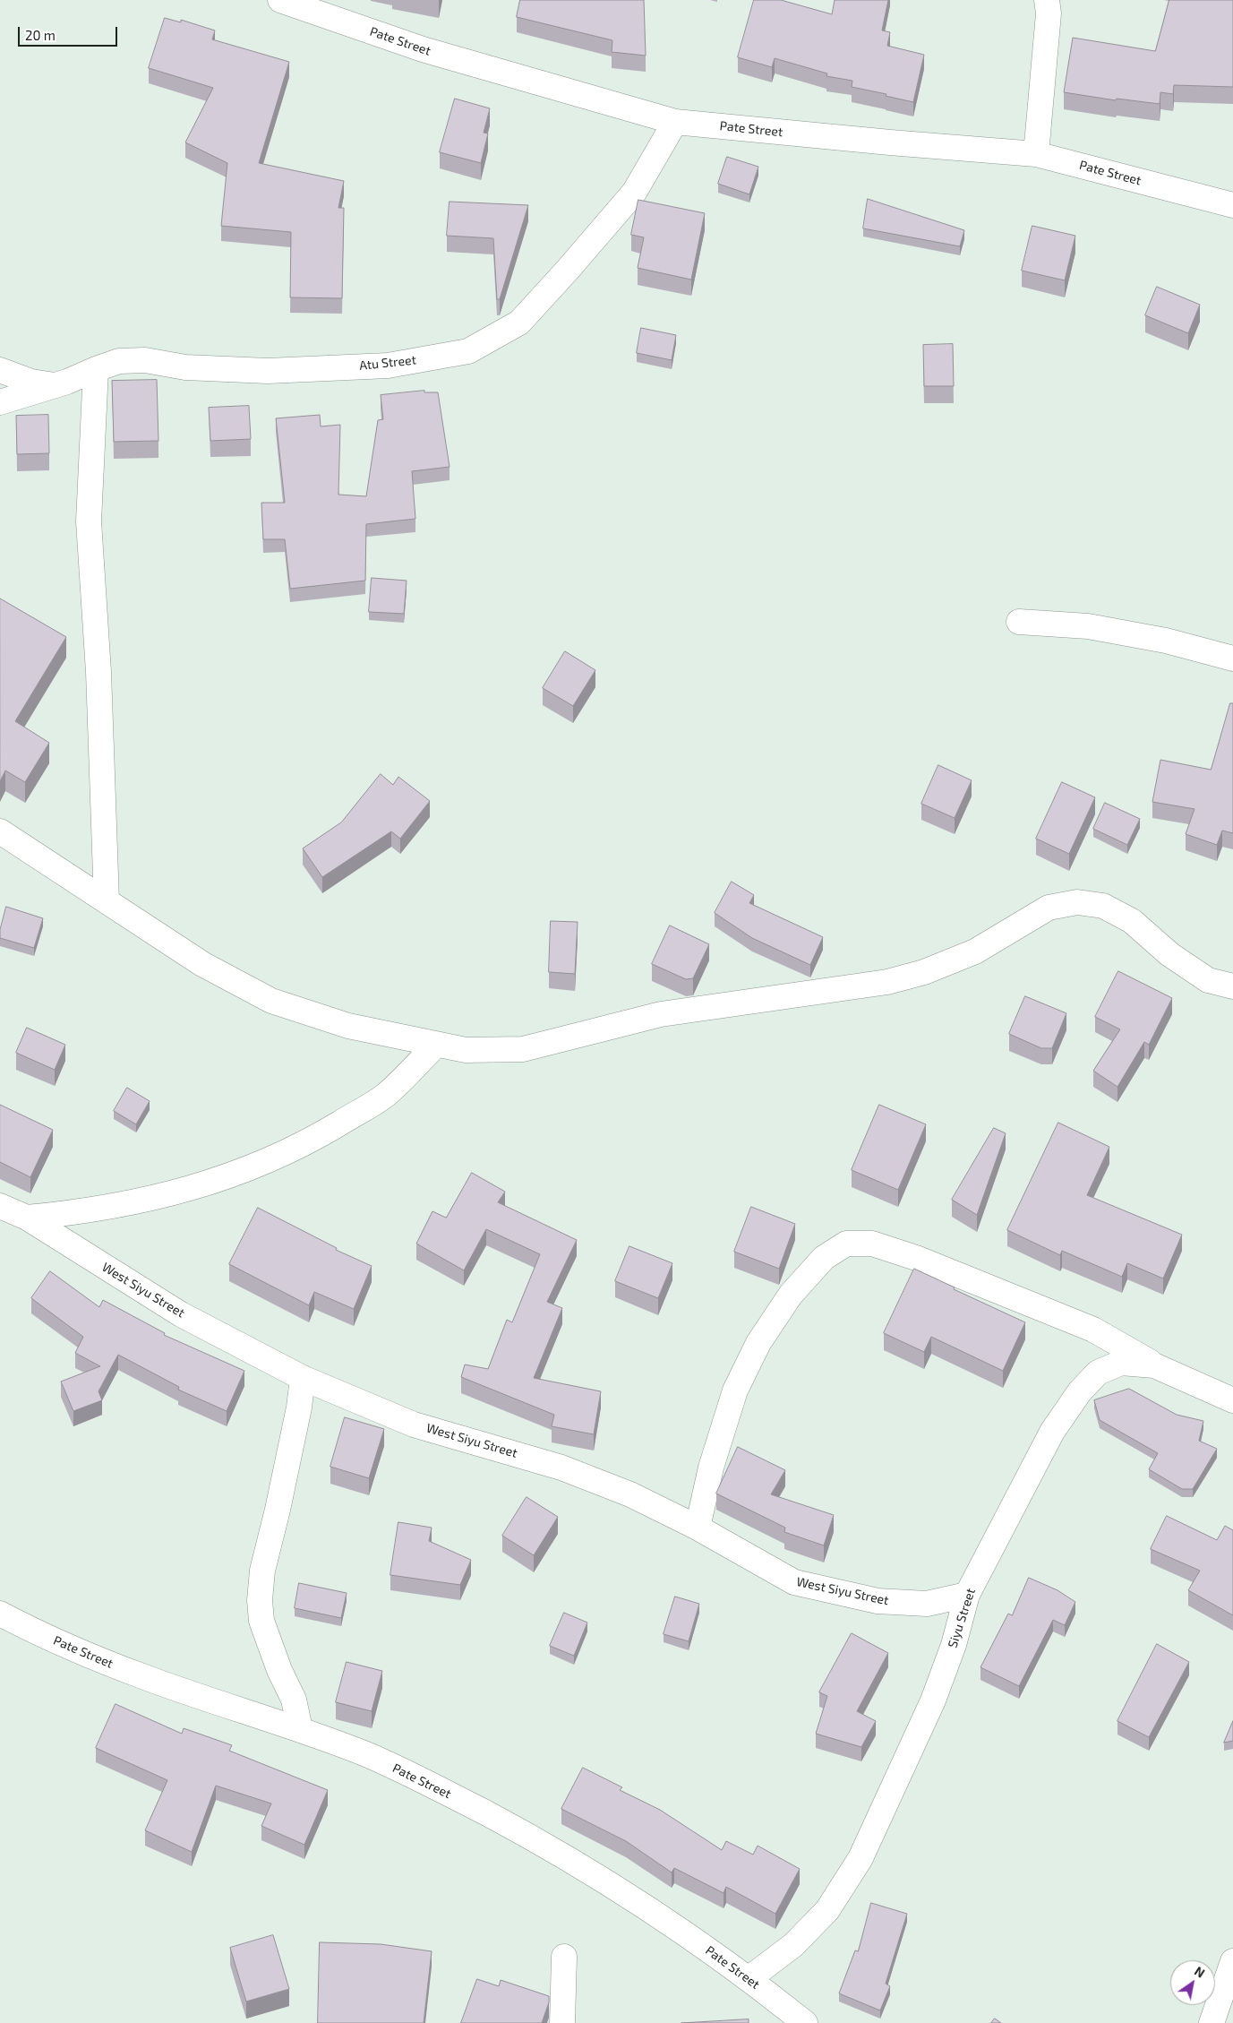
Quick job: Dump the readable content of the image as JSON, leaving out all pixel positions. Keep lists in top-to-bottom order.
{
  "streets": {
    "street": [
      "Pate Street",
      "Atu Street",
      "West Siyu Street",
      "Siyu Street"
    ]
  },
  "crossings": [
    ["Pate Street", "Atu Street"],
    ["Pate Street", "Siyu Street"],
    ["West Siyu Street", "Siyu Street"]
  ],
  "scale_bar": "20 m",
  "north": "top right"
}
